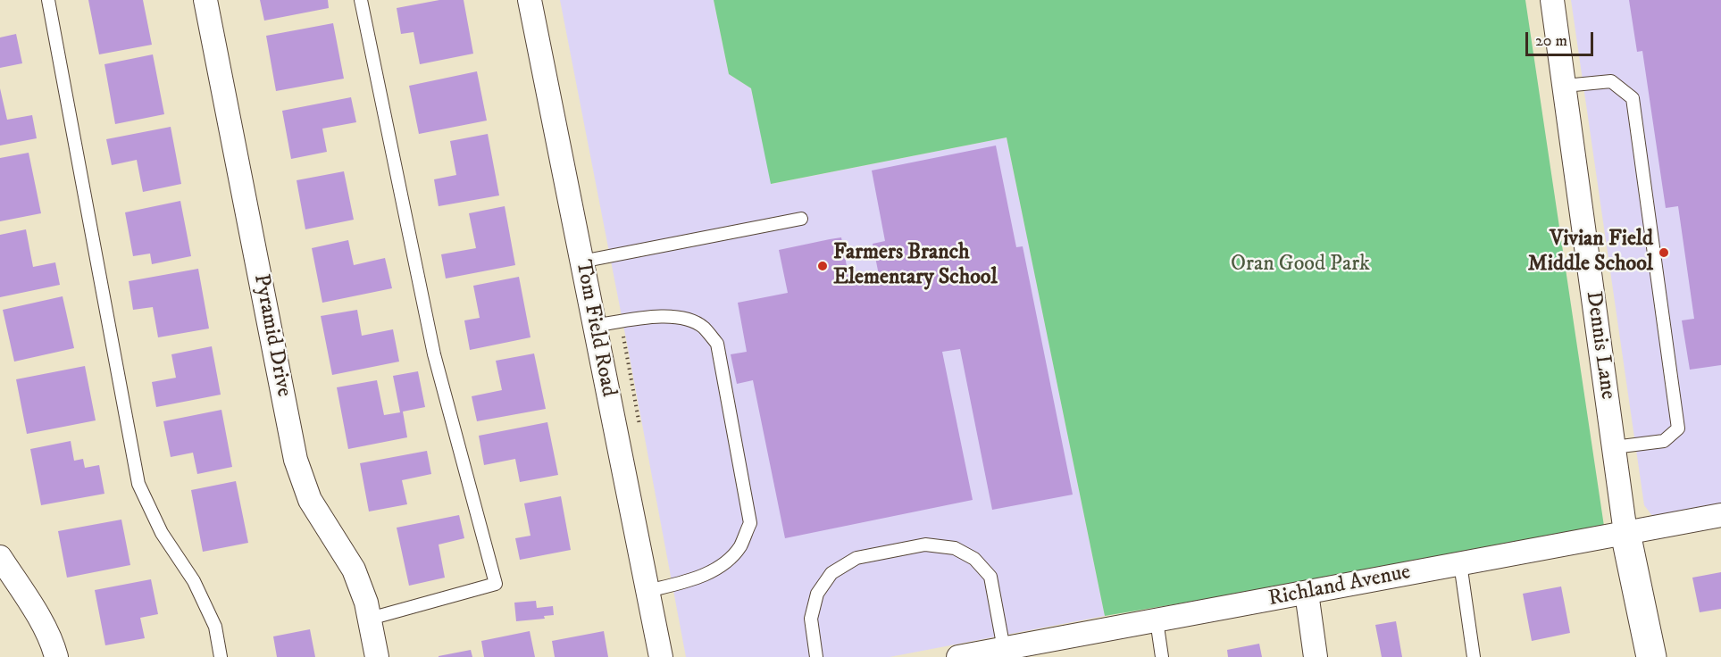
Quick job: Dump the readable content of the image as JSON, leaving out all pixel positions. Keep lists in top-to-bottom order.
{
  "streets": {
    "street": [
      "Tom Field Road",
      "Pyramid Drive",
      "Dennis Lane",
      "Richland Avenue"
    ]
  },
  "crossings": [
    ["Dennis Lane", "Richland Avenue"]
  ],
  "parks": ["Oran Good Park"],
  "places": ["Vivian Field Middle School", "Farmers Branch Elementary School"],
  "scale_bar": "20 m"
}
